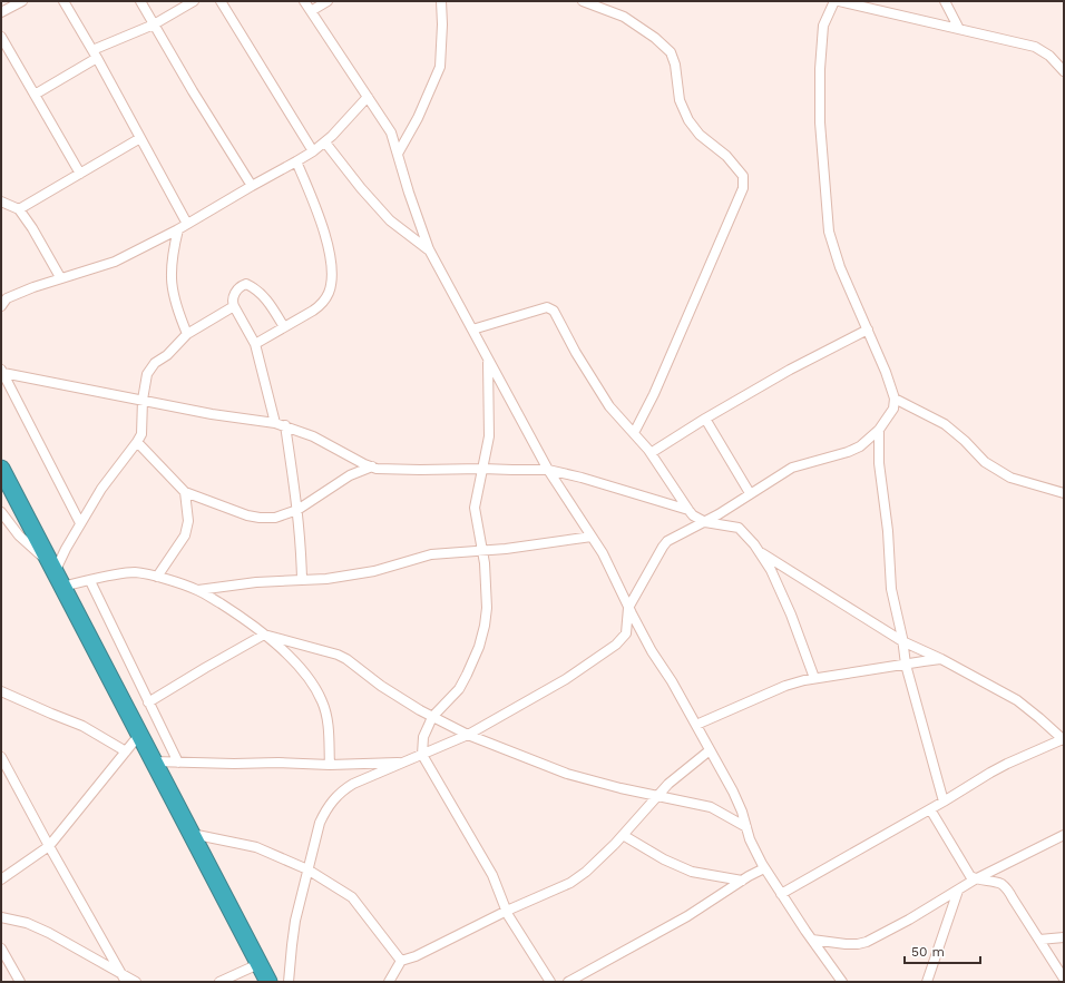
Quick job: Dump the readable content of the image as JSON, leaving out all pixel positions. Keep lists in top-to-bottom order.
{
  "scale_bar": "50 m"
}
